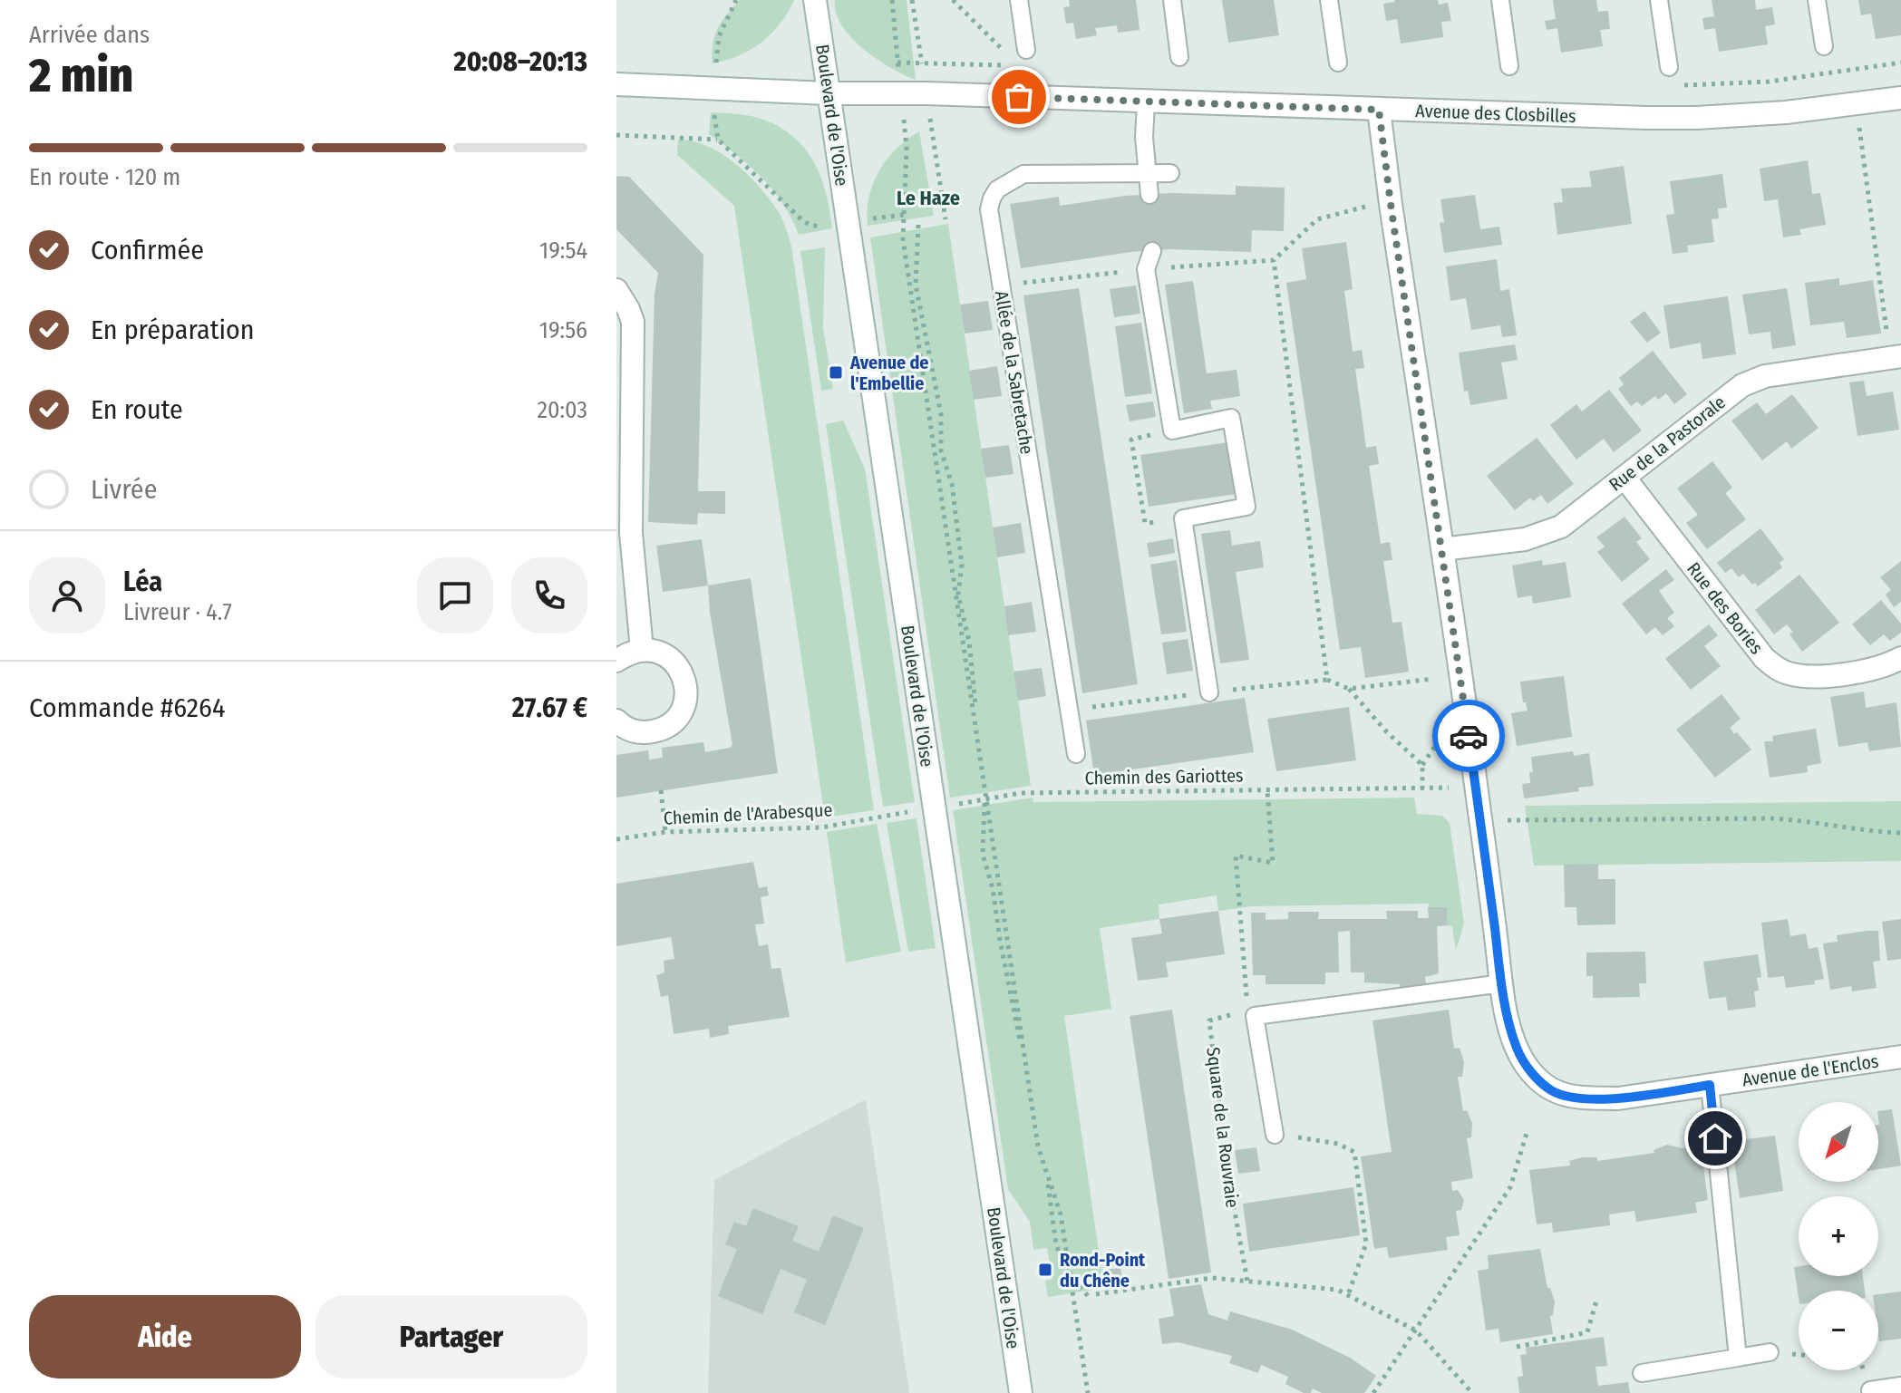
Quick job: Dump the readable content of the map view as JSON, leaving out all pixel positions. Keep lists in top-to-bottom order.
{
  "streets": {
    "street": [
      "Avenue des Closbilles",
      "Boulevard de l'Oise",
      "Rue de la Pastorale",
      "Rue des Bories",
      "Avenue de l'Enclos"
    ],
    "lane": ["Allée de la Sabretache"],
    "path": ["Chemin des Gariottes", "Chemin de l'Arabesque", "Square de la Rouvraie"]
  },
  "crossings": [
    ["Avenue des Closbilles", "Boulevard de l'Oise"],
    ["Avenue des Closbilles", "Avenue de l'Enclos"],
    ["Boulevard de l'Oise", "Chemin des Gariottes"],
    ["Rue de la Pastorale", "Rue des Bories"],
    ["Rue de la Pastorale", "Avenue de l'Enclos"],
    ["Chemin des Gariottes", "Chemin de l'Arabesque"]
  ],
  "districts": ["Le Haze"],
  "places": {
    "transit": ["Avenue de l'Embellie", "Rond-Point du Chêne"]
  },
  "north": "bottom left",
  "page": {
    "heading": ["2 min", "Arrivée dans", "20:08–20:13"],
    "panel": [
      "Léa",
      "Livreur · 4.7",
      "Commande #6264",
      "27.67 €"
    ],
    "bar": "En route · 120 m",
    "list": [
      ["Confirmée", "19:54"],
      ["En préparation", "19:56"],
      ["En route", "20:03"],
      "Livrée"
    ],
    "map_buttons": ["+", "−"],
    "buttons": ["Aide", "Partager"]
  }
}
